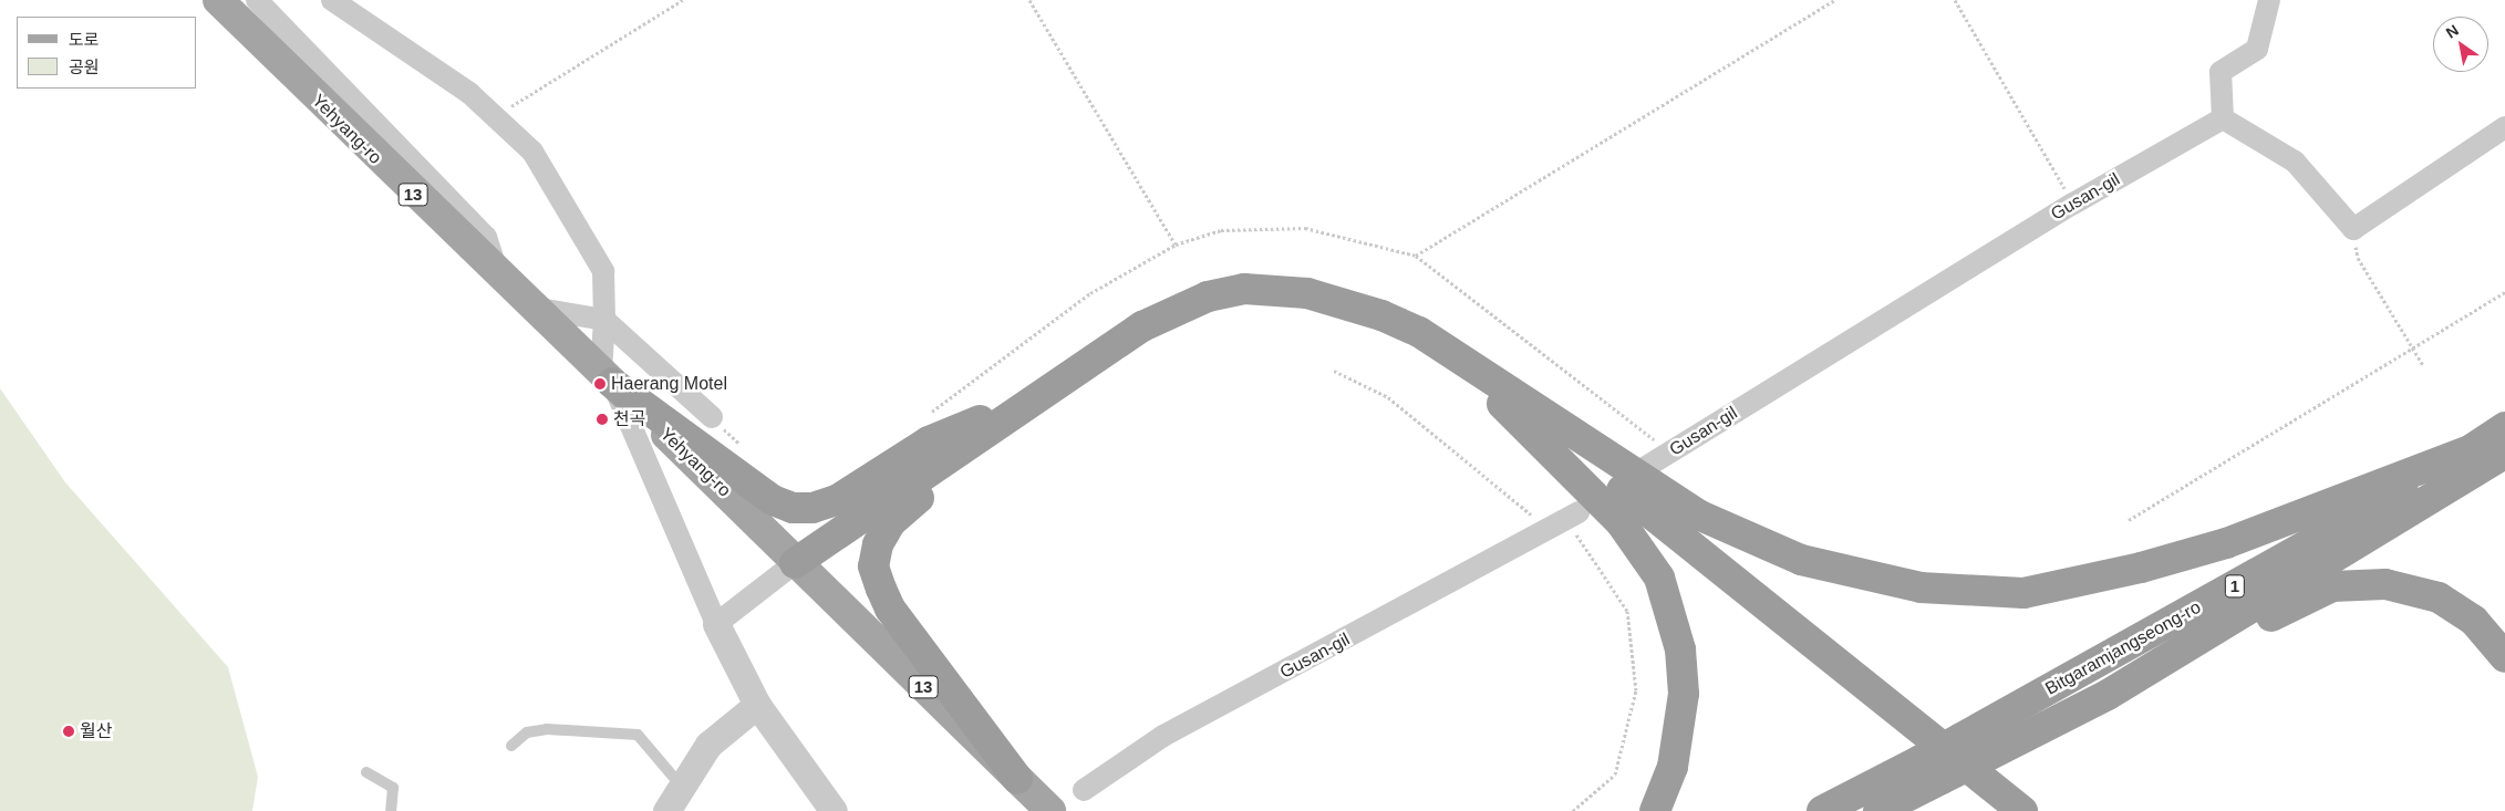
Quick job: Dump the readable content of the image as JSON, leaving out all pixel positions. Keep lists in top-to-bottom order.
{
  "streets": {
    "highway": ["1", "Bitgaramjangseong-ro"],
    "main road": ["Yehyang-ro", "13"],
    "street": ["Gusan-gil"]
  },
  "places": ["Haerang Motel", "천곡", "월산"],
  "legend": ["도로", "공원"],
  "north": "top left"
}
